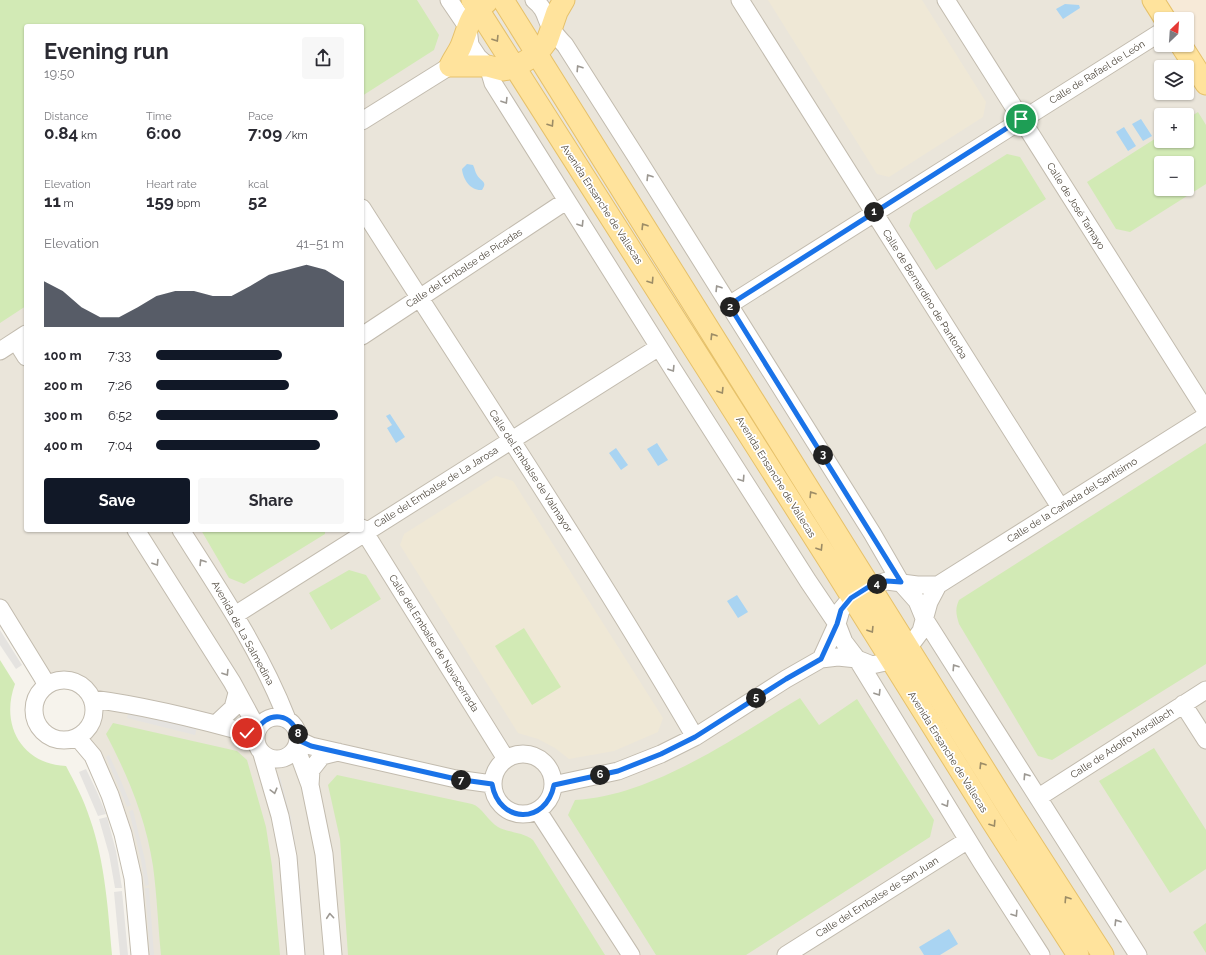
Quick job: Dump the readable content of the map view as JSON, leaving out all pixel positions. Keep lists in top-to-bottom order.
{
  "streets": {
    "main road": ["Avenida Ensanche de Vallecas"],
    "street": [
      "Calle de Rafael de León",
      "Calle de José Tamayo",
      "Calle del Embalse de Picadas",
      "Calle de Bernardino de Pantorba",
      "Calle del Embalse de Valmayor",
      "Calle del Embalse de La Jarosa",
      "Calle de la Cañada del Santísimo",
      "Avenida de La Salmedina",
      "Calle del Embalse de Navacerrada",
      "Calle de Adolfo Marsillach",
      "Calle del Embalse de San Juan"
    ]
  },
  "crossings": [
    ["Calle de Rafael de León", "Calle de José Tamayo"],
    ["Calle de Rafael de León", "Calle de Bernardino de Pantorba"],
    ["Avenida Ensanche de Vallecas", "Calle de la Cañada del Santísimo"],
    ["Calle del Embalse de Picadas", "Calle del Embalse de Valmayor"],
    ["Calle de Bernardino de Pantorba", "Calle de la Cañada del Santísimo"],
    ["Calle del Embalse de Valmayor", "Calle del Embalse de La Jarosa"],
    ["Calle del Embalse de Valmayor", "Calle de la Cañada del Santísimo"],
    ["Calle del Embalse de La Jarosa", "Avenida de La Salmedina"],
    ["Calle de la Cañada del Santísimo", "Calle del Embalse de Navacerrada"]
  ],
  "north": "top right",
  "page": {
    "map_buttons": ["+", "−"],
    "heading": ["Evening run", "19:50"],
    "stats": [
      ["Distance", "0.84 km"],
      ["Time", "6:00"],
      ["Pace", "7:09 /km"],
      ["Elevation", "11 m"],
      ["Heart rate", "159 bpm"],
      ["kcal", "52"]
    ],
    "pins": [
      "1",
      "2",
      "3",
      "4",
      "5",
      "8",
      "6",
      "7"
    ],
    "chart": ["Elevation", "41–51 m"],
    "list": [
      {
        "name": "100 m",
        "note": "7:33"
      },
      {
        "name": "200 m",
        "note": "7:26"
      },
      {
        "name": "300 m",
        "note": "6:52"
      },
      {
        "name": "400 m",
        "note": "7:04"
      }
    ],
    "buttons": ["Save", "Share"]
  }
}
